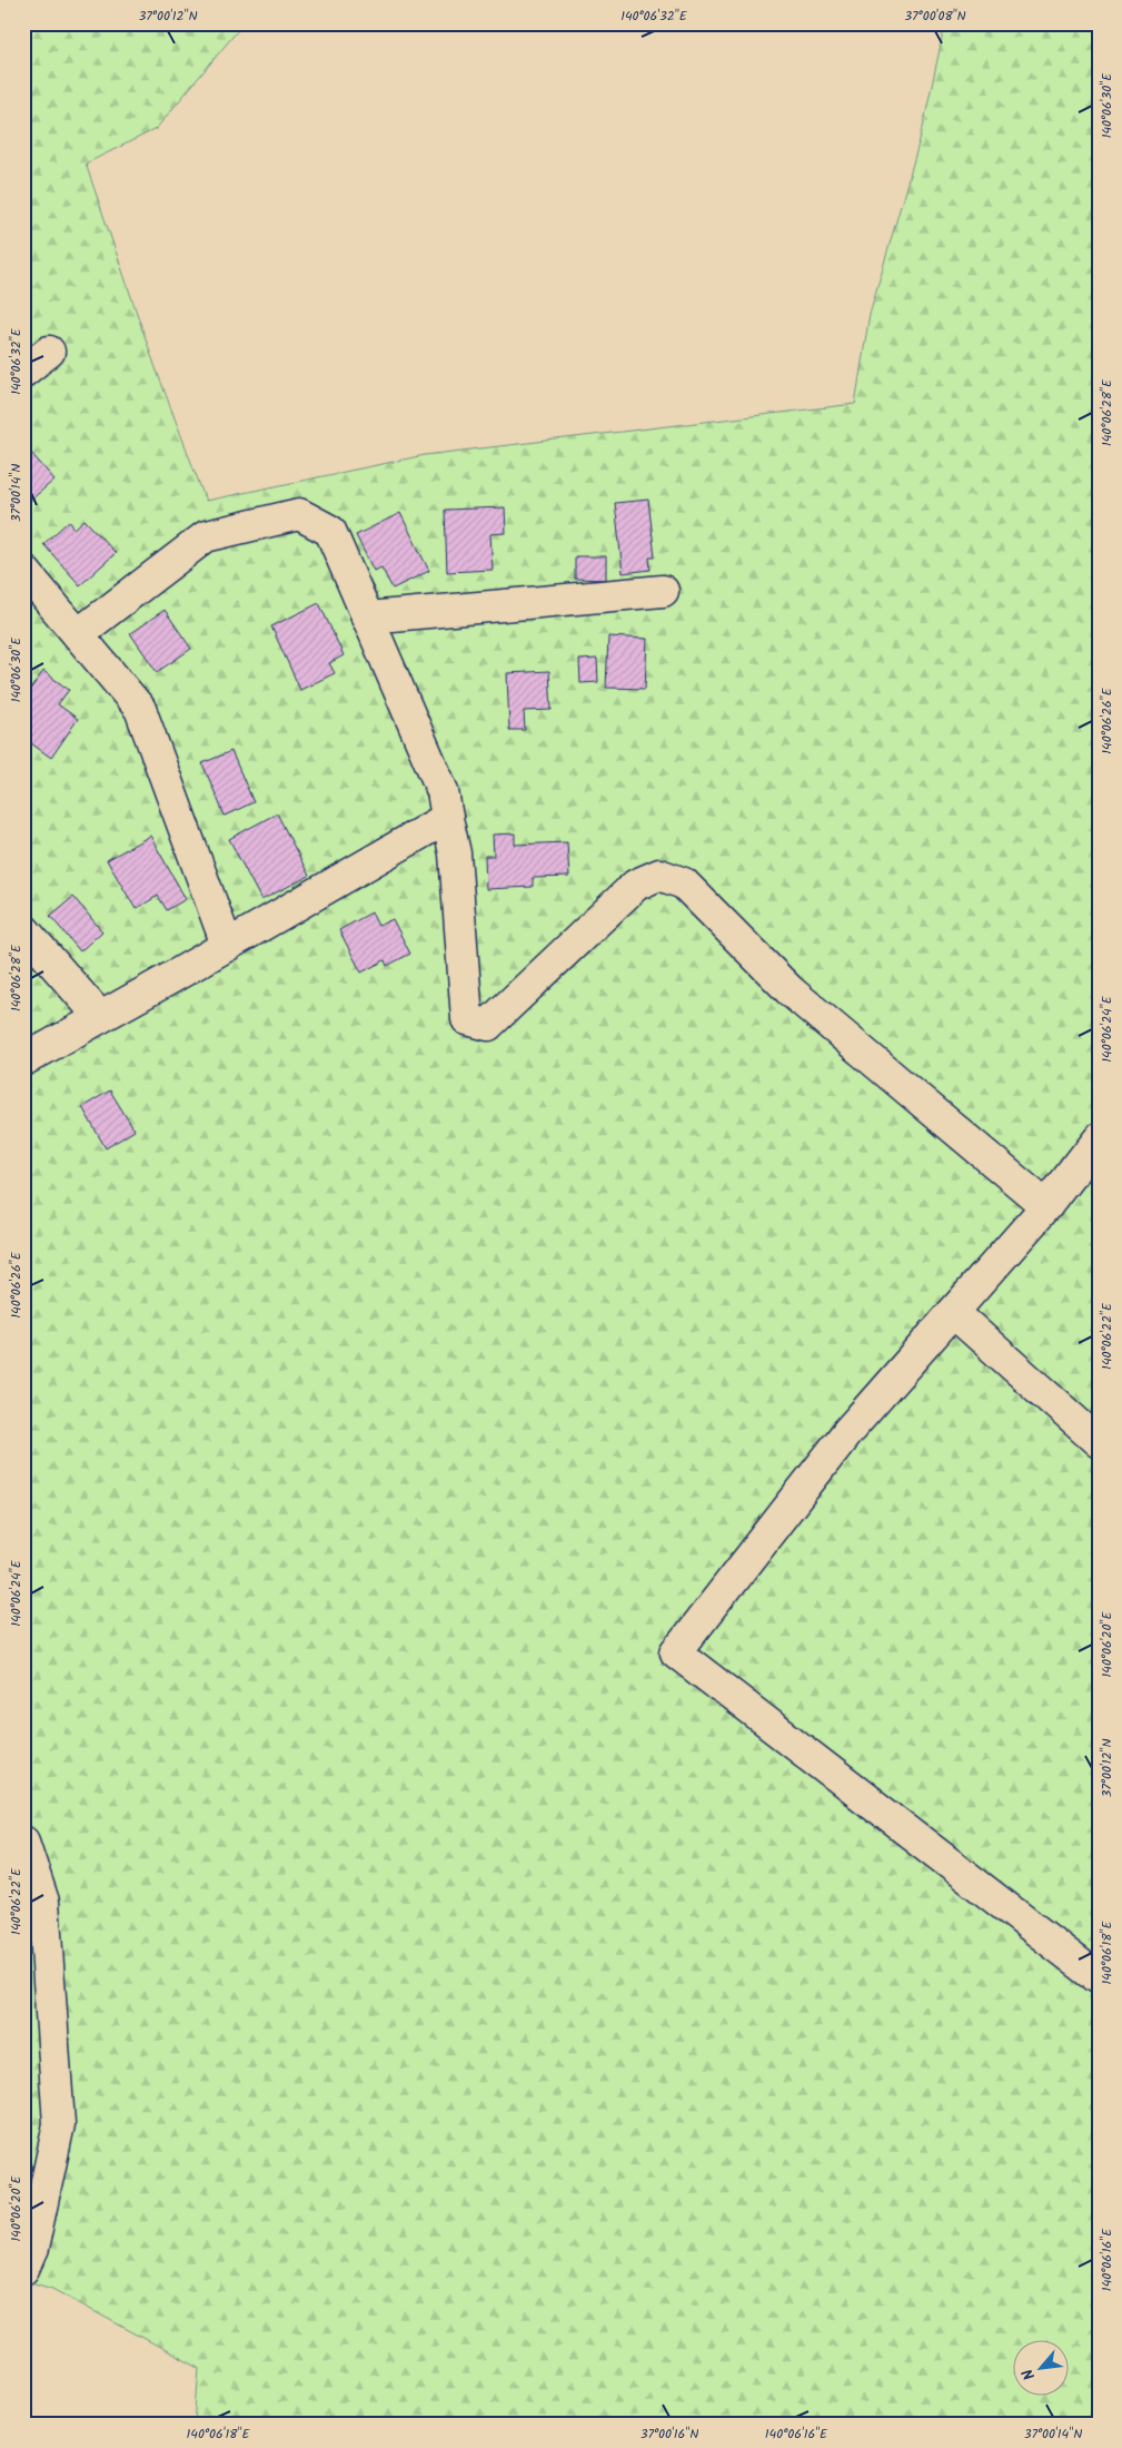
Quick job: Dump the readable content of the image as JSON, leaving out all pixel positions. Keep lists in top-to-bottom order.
{
  "north": "bottom left",
  "coordinates": [
    "37°00'12\"N",
    "140°06'32\"E",
    "37°00'08\"N",
    "140°06'30\"E",
    "140°06'28\"E",
    "37°00'14\"N",
    "140°06'26\"E",
    "140°06'24\"E",
    "140°06'22\"E",
    "140°06'20\"E",
    "140°06'18\"E",
    "140°06'16\"E",
    "37°00'16\"N"
  ]
}
